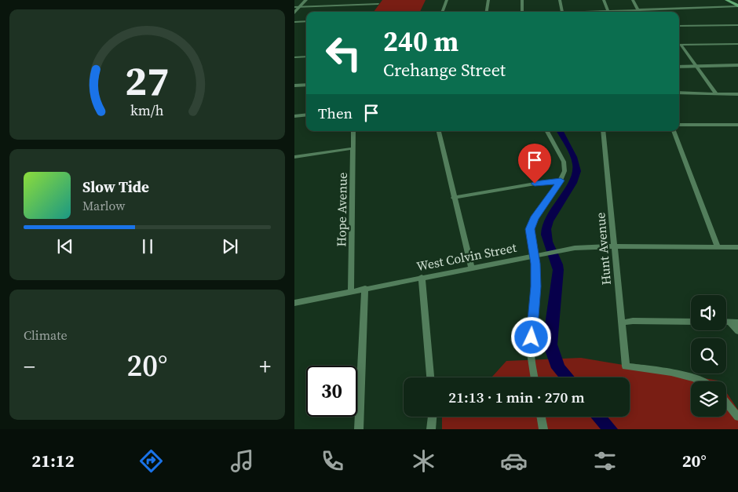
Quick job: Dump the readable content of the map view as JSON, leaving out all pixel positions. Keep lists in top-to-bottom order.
{
  "streets": {
    "street": ["Hope Avenue", "Hunt Avenue", "West Colvin Street"]
  },
  "crossings": [
    ["Hope Avenue", "West Colvin Street"],
    ["Hunt Avenue", "West Colvin Street"]
  ],
  "page": {
    "turn": ["240 m", "Crehange Street"],
    "then": "Then",
    "song": ["Slow Tide", "Marlow"],
    "tile": "Climate",
    "heat": ["−", "20°", "+"],
    "limit": "30",
    "trip": "21:13 · 1 min · 270 m",
    "tabs": ["21:12", "20°"],
    "gauge": ["27", "km/h"]
  }
}
